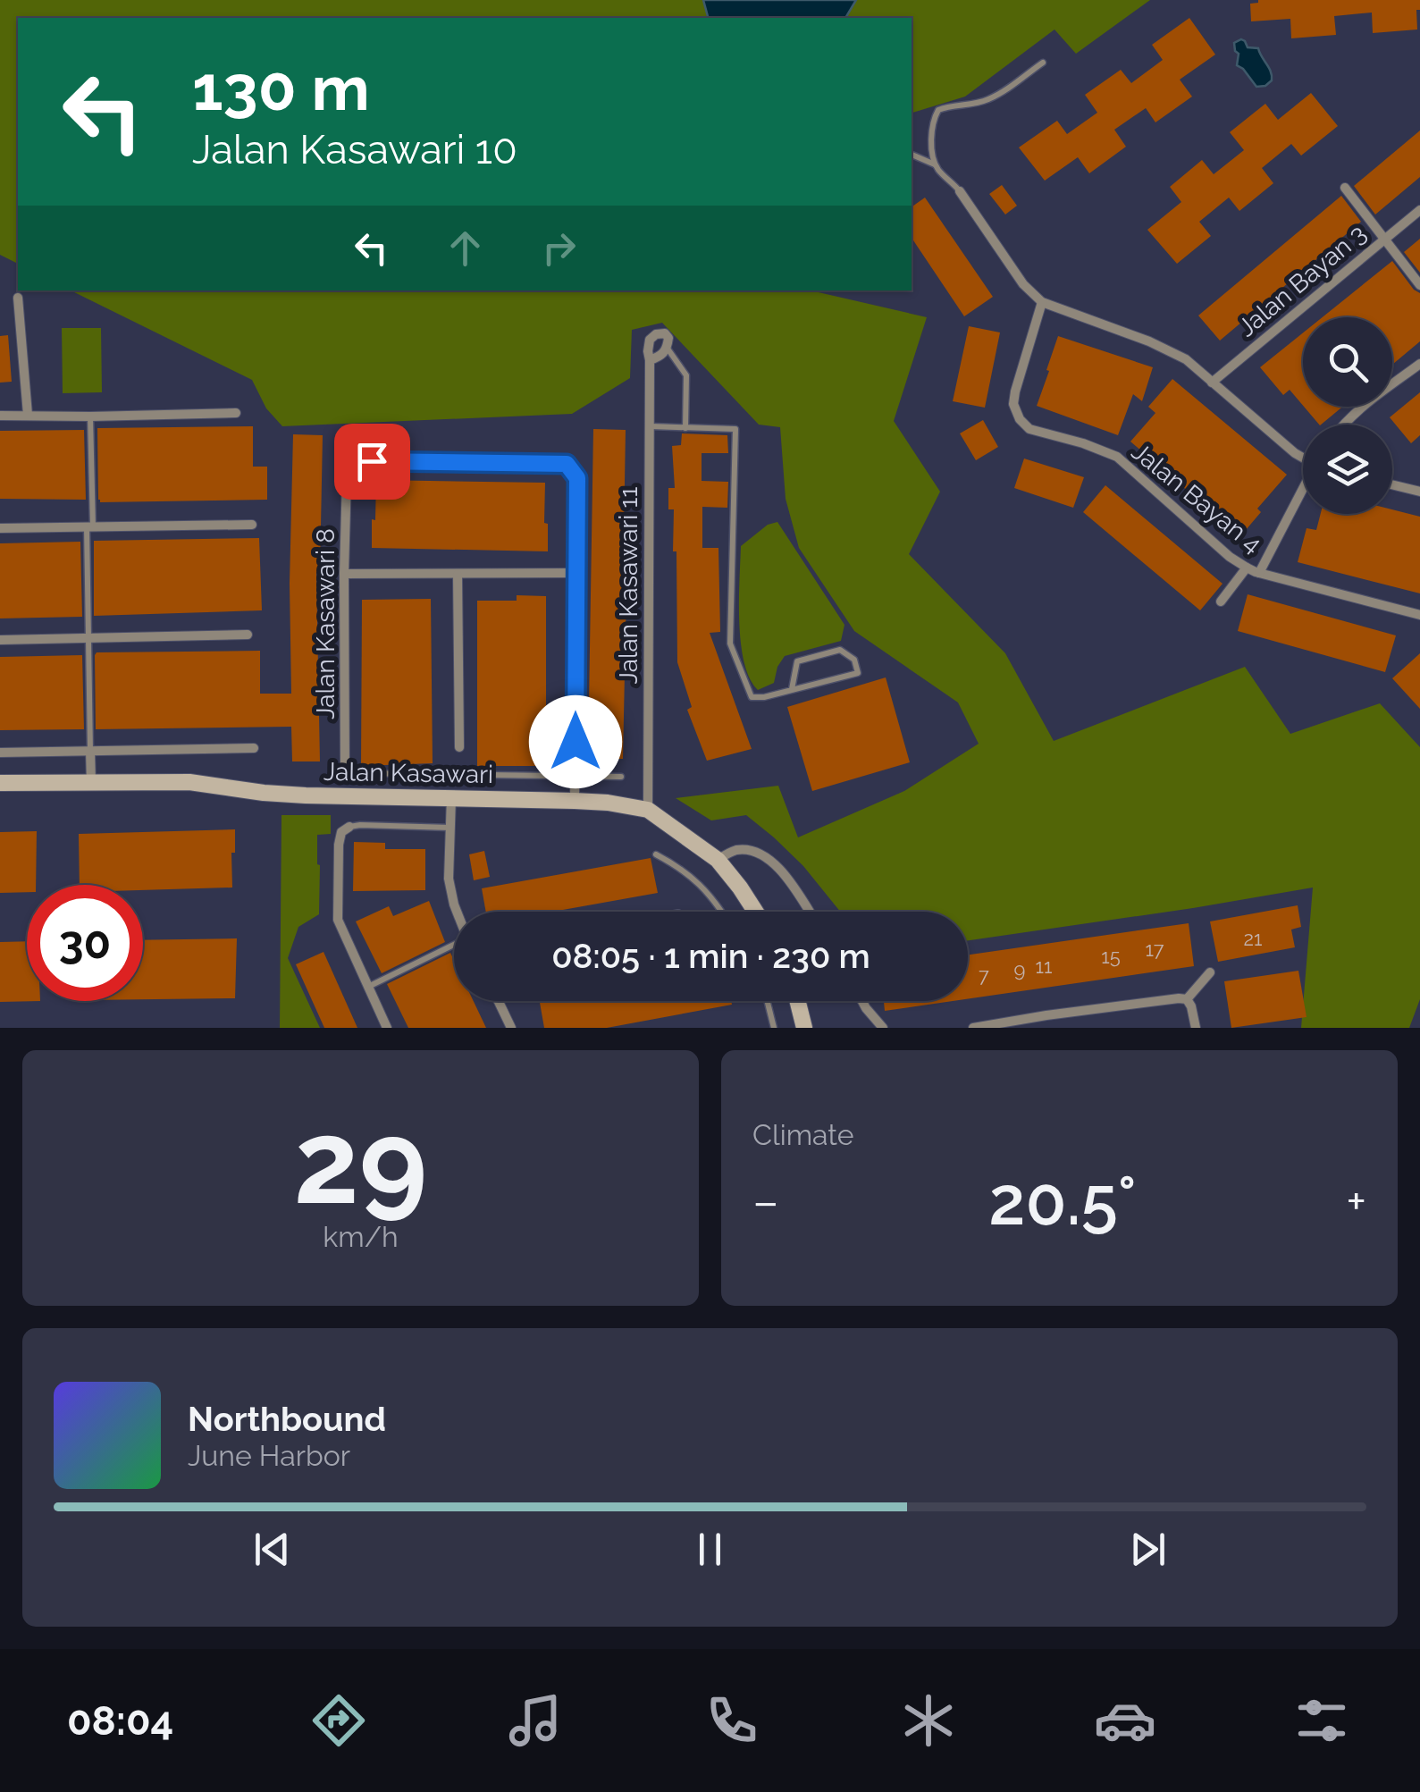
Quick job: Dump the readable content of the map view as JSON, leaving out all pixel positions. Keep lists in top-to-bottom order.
{
  "streets": {
    "street": [
      "Jalan Bayan 3",
      "Jalan Bayan 4",
      "Jalan Kasawari 11",
      "Jalan Kasawari 8",
      "Jalan Kasawari"
    ]
  },
  "crossings": [
    ["Jalan Kasawari 11", "Jalan Kasawari"]
  ],
  "house_numbers": [
    "21",
    "17",
    "15",
    "11",
    "9",
    "7"
  ],
  "page": {
    "turn": ["130 m", "Jalan Kasawari 10"],
    "limit": "30",
    "trip": "08:05 · 1 min · 230 m",
    "tile": [
      ["29", "km/h"],
      "Climate"
    ],
    "heat": ["−", "20.5°", "+"],
    "song": ["Northbound", "June Harbor"],
    "tabs": "08:04"
  }
}
